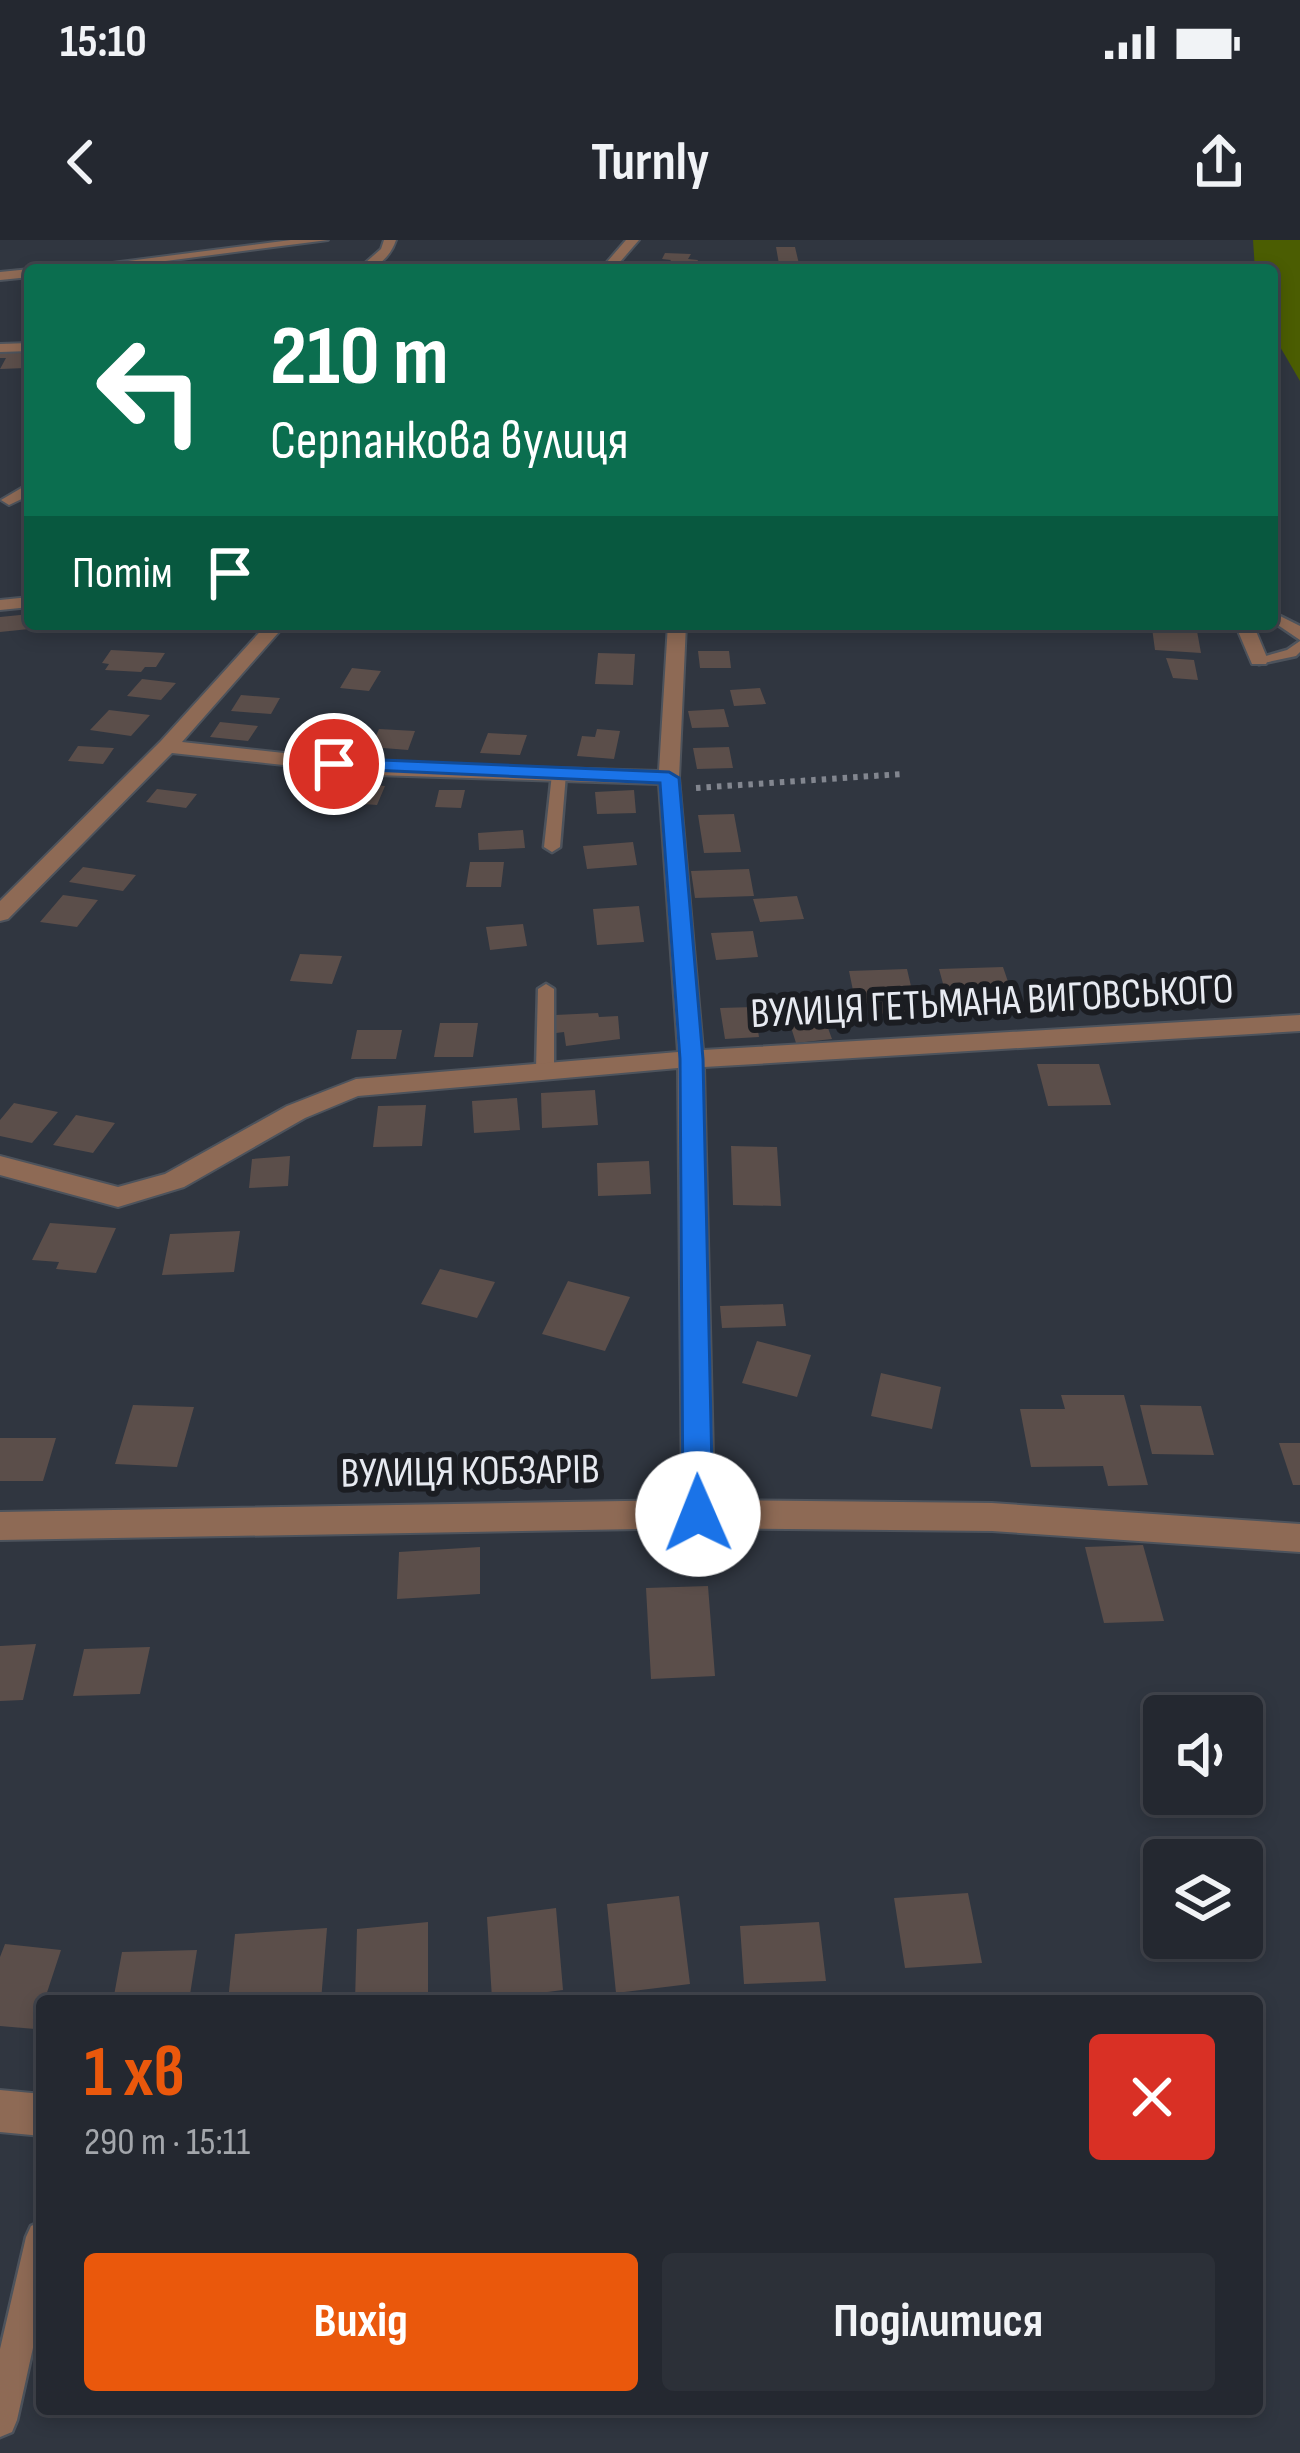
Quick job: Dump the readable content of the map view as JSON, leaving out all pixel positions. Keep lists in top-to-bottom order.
{
  "streets": {
    "street": ["ВУЛИЦЯ ГЕТЬМАНА ВИГОВСЬКОГО", "ВУЛИЦЯ КОБЗАРІВ"]
  },
  "page": {
    "status": "15:10",
    "header": "Turnly",
    "turn": ["210 m", "Серпанкова вулиця"],
    "then": "Потім",
    "heading": ["1 хв", "290 m · 15:11"],
    "buttons": ["Вихід", "Поділитися"]
  }
}
